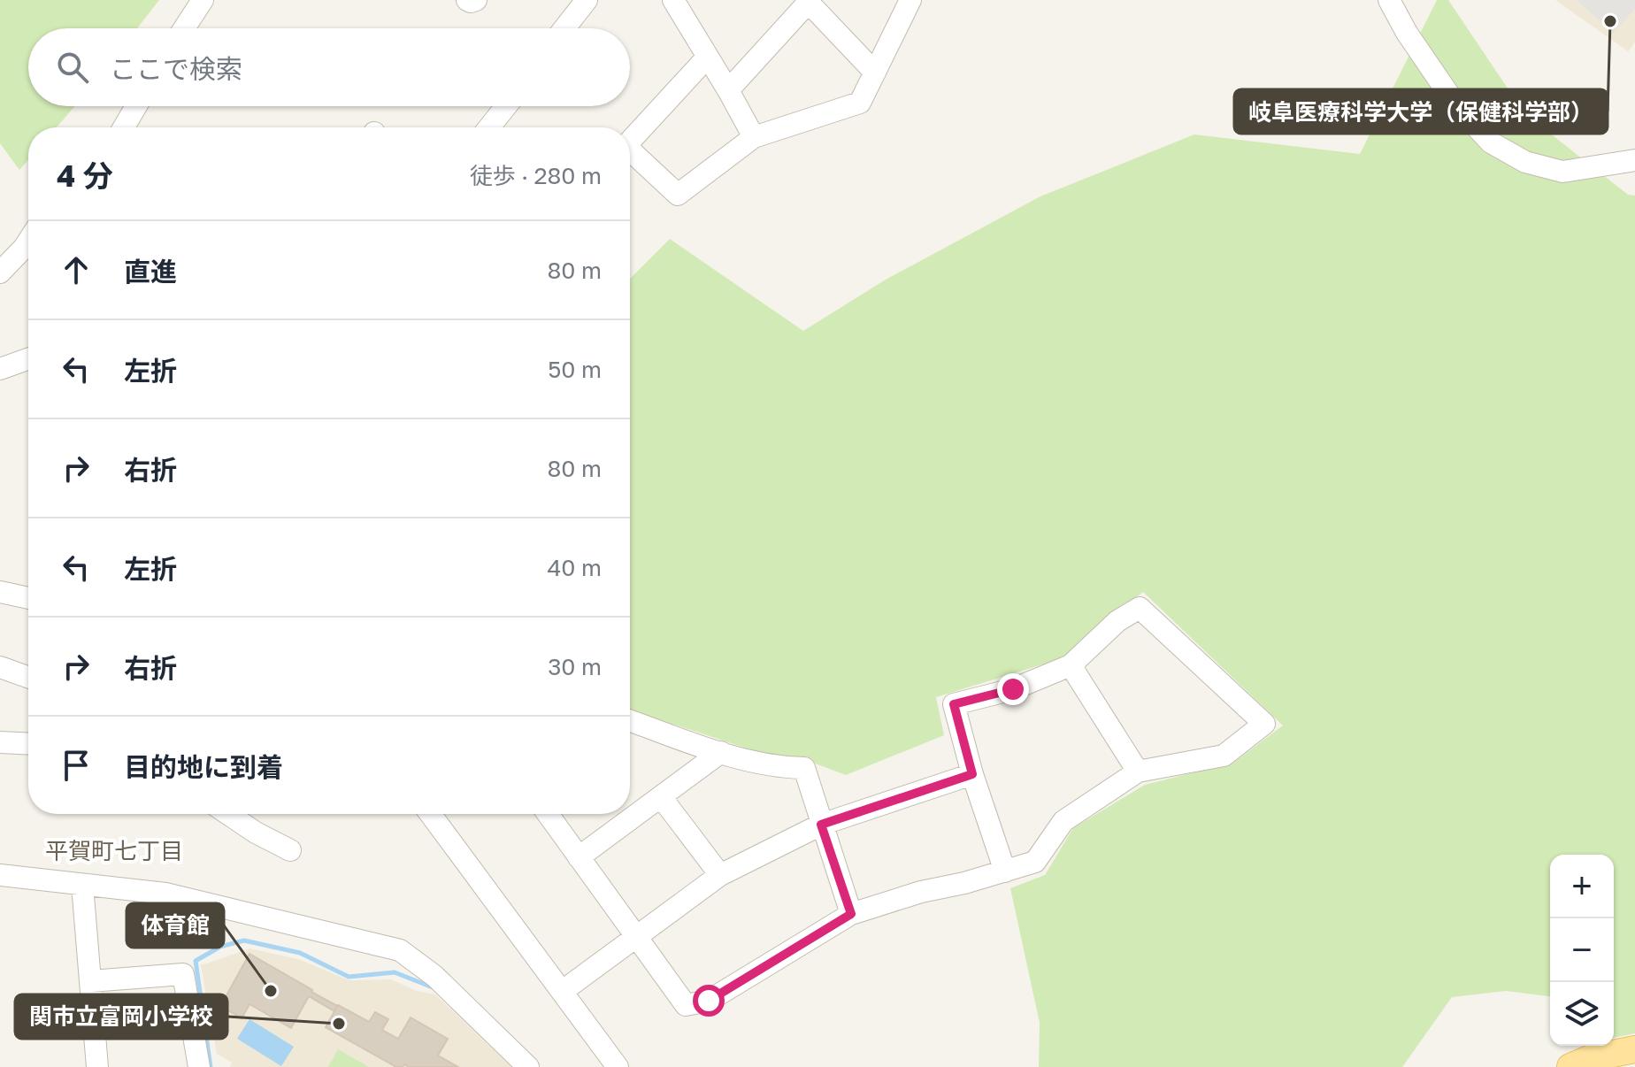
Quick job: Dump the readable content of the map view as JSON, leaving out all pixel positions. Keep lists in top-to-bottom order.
{
  "districts": ["平賀町七丁目"],
  "places": ["岐阜医療科学大学（保健科学部）", "体育館", "関市立富岡小学校"],
  "page": {
    "search": "ここで検索",
    "heading": ["4 分", "徒歩 · 280 m"],
    "list": [
      ["直進", "80 m"],
      ["左折", "50 m"],
      ["右折", "80 m"],
      ["左折", "40 m"],
      ["右折", "30 m"],
      "目的地に到着"
    ],
    "map_buttons": ["+", "−"]
  }
}
